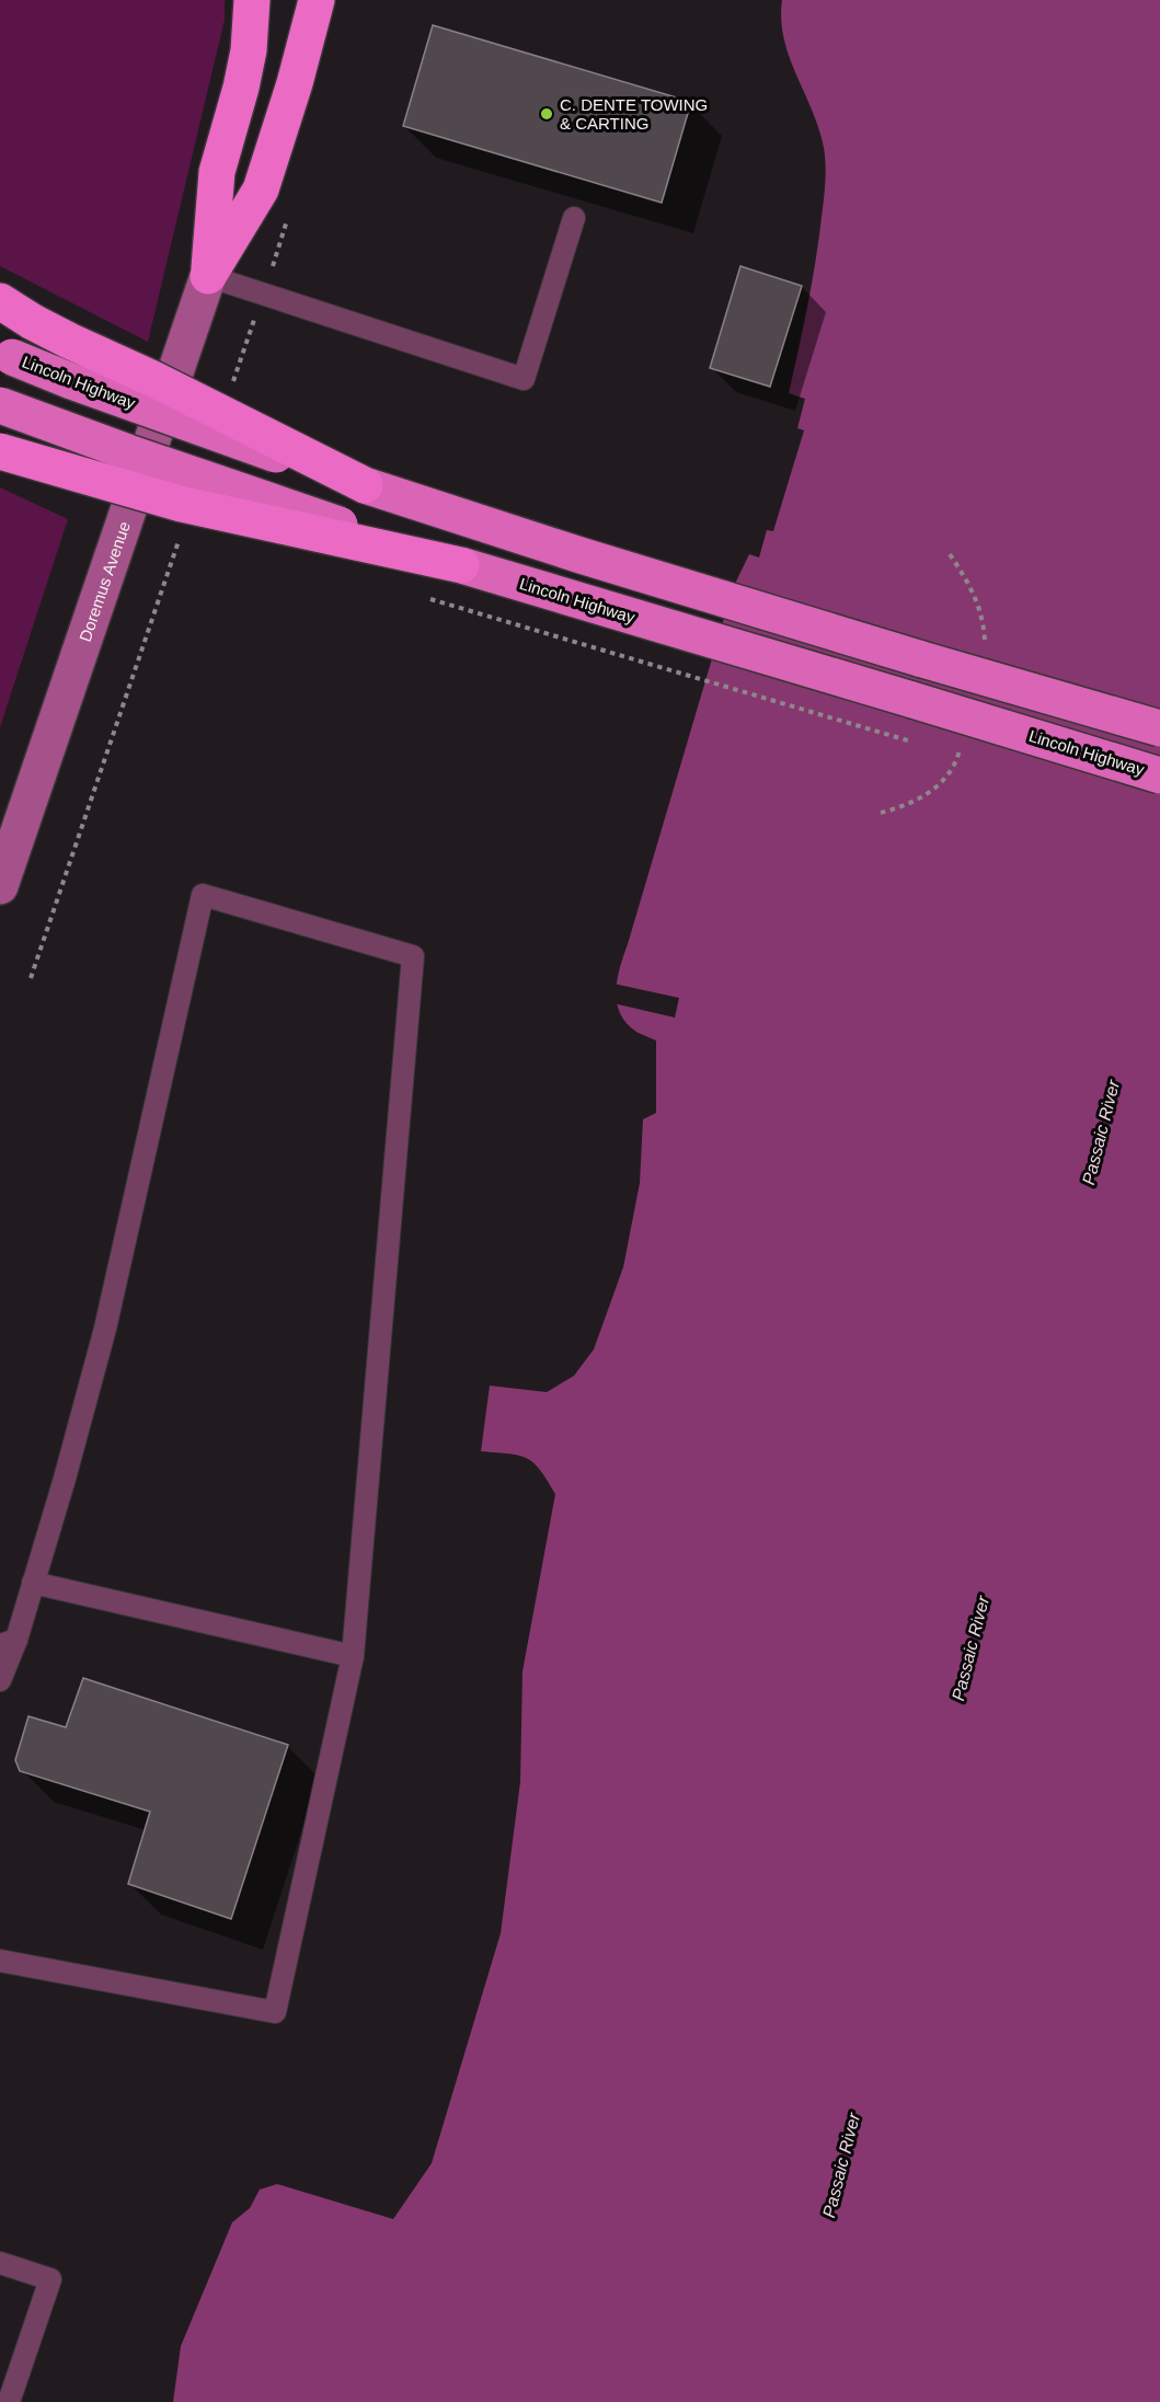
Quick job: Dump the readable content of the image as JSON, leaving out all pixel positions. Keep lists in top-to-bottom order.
{
  "streets": {
    "highway": ["Lincoln Highway"],
    "main road": ["Doremus Avenue"]
  },
  "water": ["Passaic River"],
  "places": ["C. DENTE TOWING & CARTING"]
}
